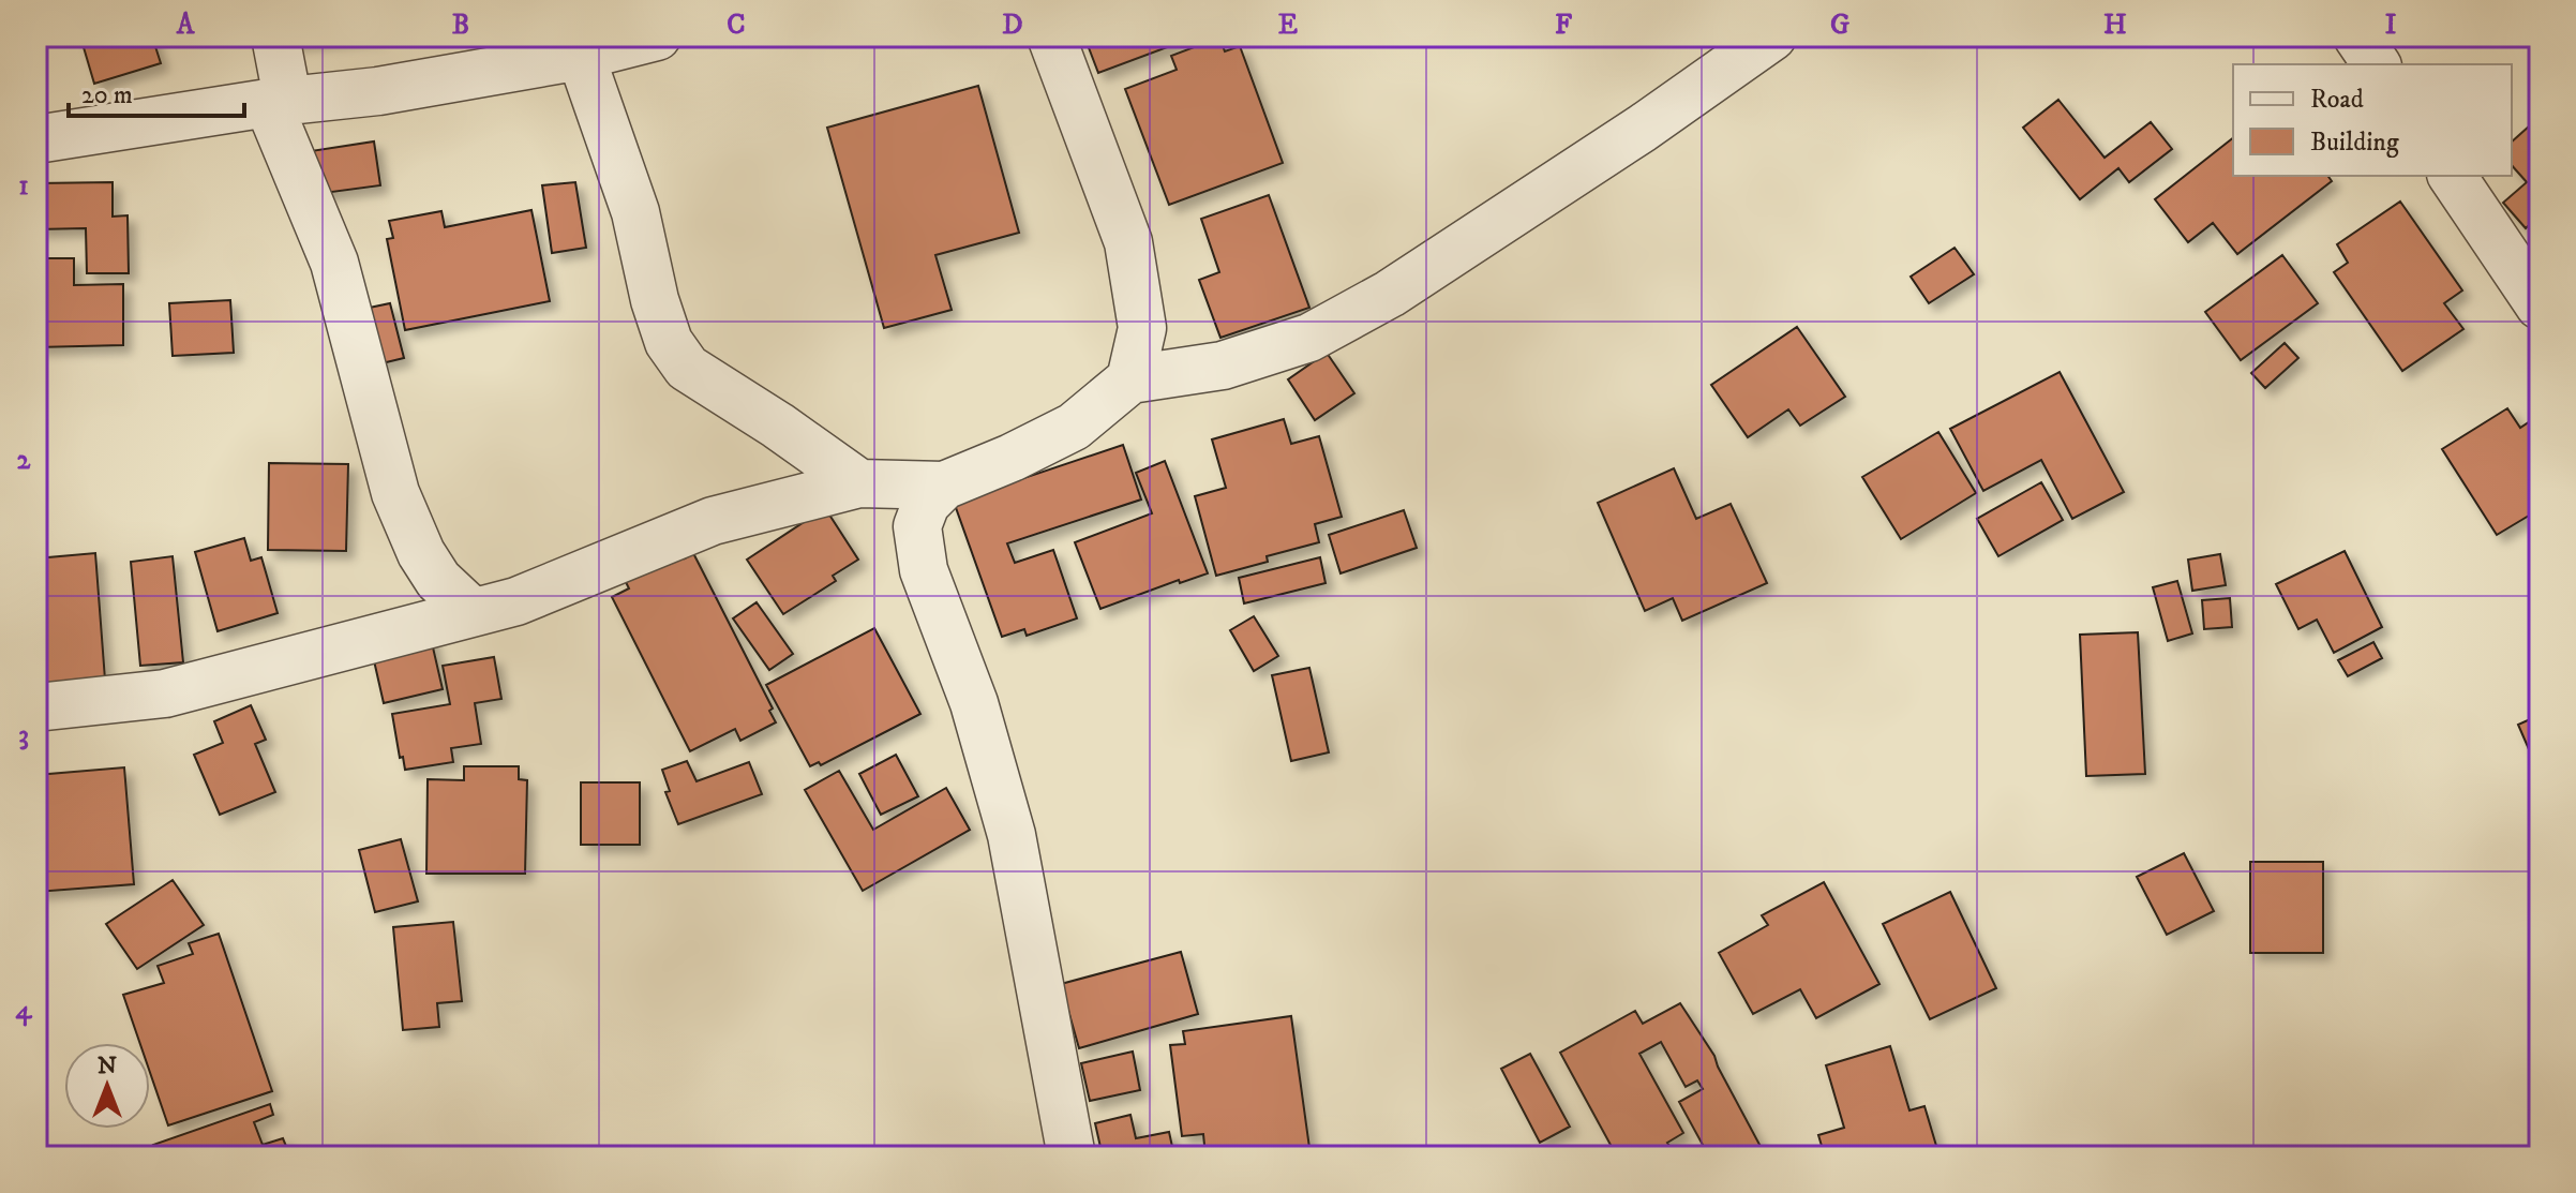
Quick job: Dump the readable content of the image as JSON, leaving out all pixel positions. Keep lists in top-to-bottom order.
{
  "legend": ["Road", "Building"],
  "scale_bar": "20 m",
  "north": "top",
  "grid": {
    "columns": [
      "A",
      "B",
      "C",
      "D",
      "E",
      "F",
      "G",
      "H",
      "I"
    ],
    "rows": [
      "1",
      "2",
      "3",
      "4"
    ]
  }
}
